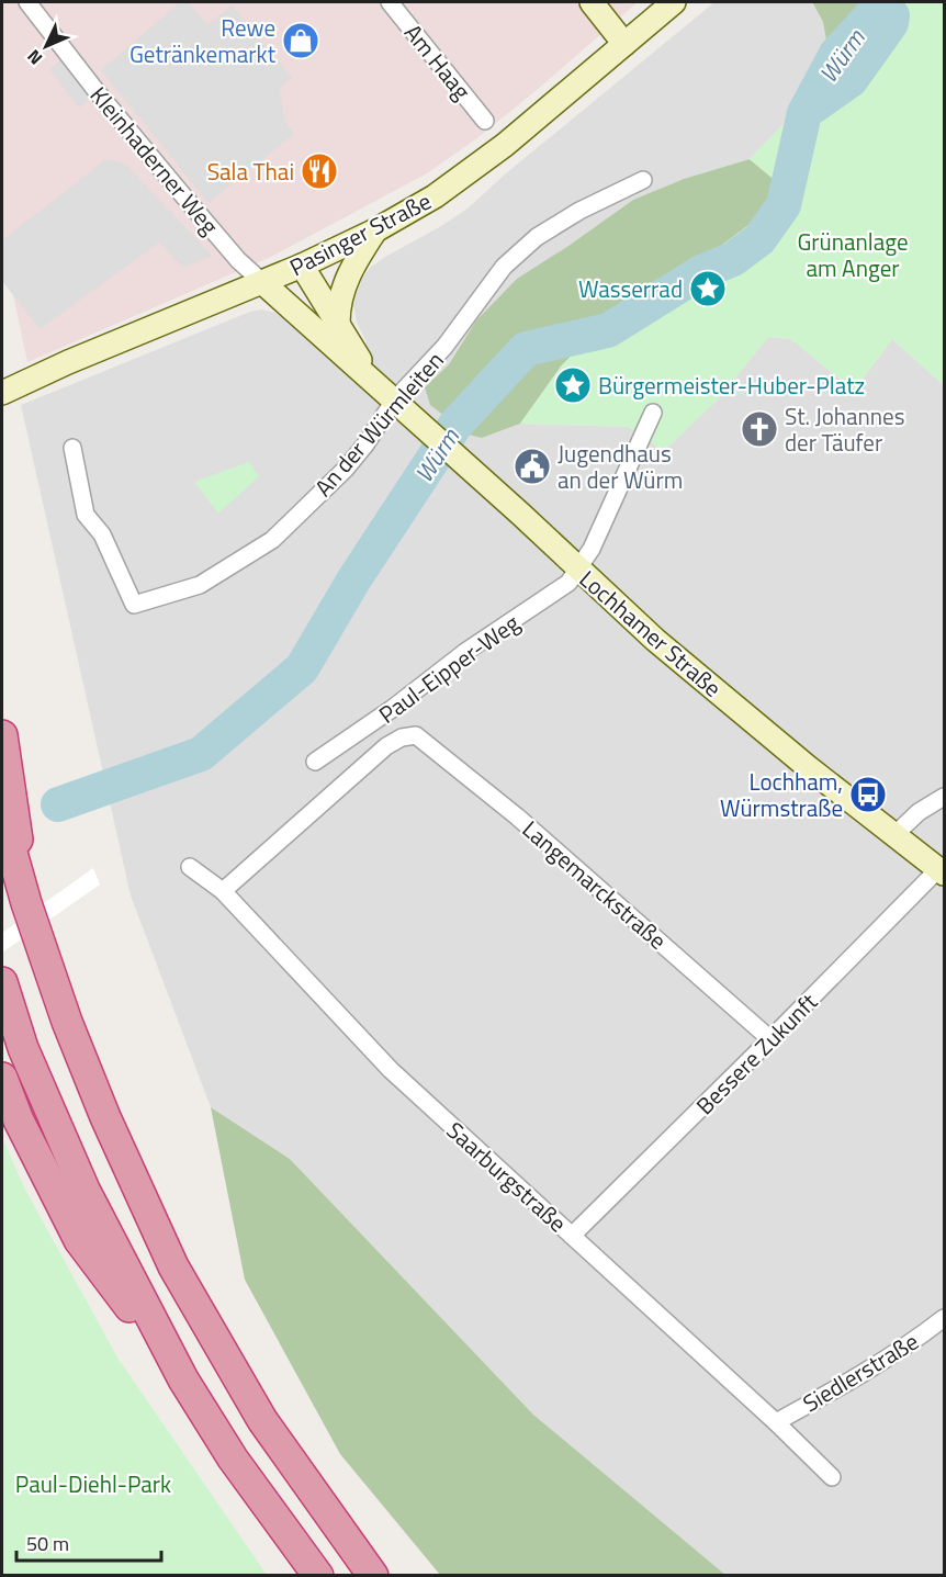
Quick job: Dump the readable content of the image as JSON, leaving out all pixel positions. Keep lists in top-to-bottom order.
{
  "streets": {
    "street": [
      "Am Haag",
      "Kleinhaderner Weg",
      "Pasinger Straße",
      "An der Würmleiten",
      "Lochhamer Straße",
      "Paul-Eipper-Weg",
      "Langemarckstraße",
      "Bessere Zukunft",
      "Saarburgstraße",
      "Siedlerstraße"
    ]
  },
  "crossings": [
    ["Kleinhaderner Weg", "Pasinger Straße"],
    ["Kleinhaderner Weg", "Lochhamer Straße"],
    ["Pasinger Straße", "Lochhamer Straße"],
    ["An der Würmleiten", "Lochhamer Straße"],
    ["Lochhamer Straße", "Paul-Eipper-Weg"],
    ["Lochhamer Straße", "Bessere Zukunft"],
    ["Paul-Eipper-Weg", "Langemarckstraße"],
    ["Paul-Eipper-Weg", "Saarburgstraße"],
    ["Langemarckstraße", "Bessere Zukunft"],
    ["Bessere Zukunft", "Saarburgstraße"],
    ["Saarburgstraße", "Siedlerstraße"]
  ],
  "water": ["Würm"],
  "parks": ["Grünanlage am Anger", "Paul-Diehl-Park"],
  "places": {
    "shop": ["Rewe Getränkemarkt"],
    "restaurant": ["Sala Thai"],
    "place": ["Wasserrad", "Bürgermeister-Huber-Platz"],
    "church": ["St. Johannes der Täufer"],
    "public building": ["Jugendhaus an der Würm"],
    "bus stop": ["Lochham, Würmstraße"]
  },
  "scale_bar": "50 m",
  "north": "bottom left"
}
